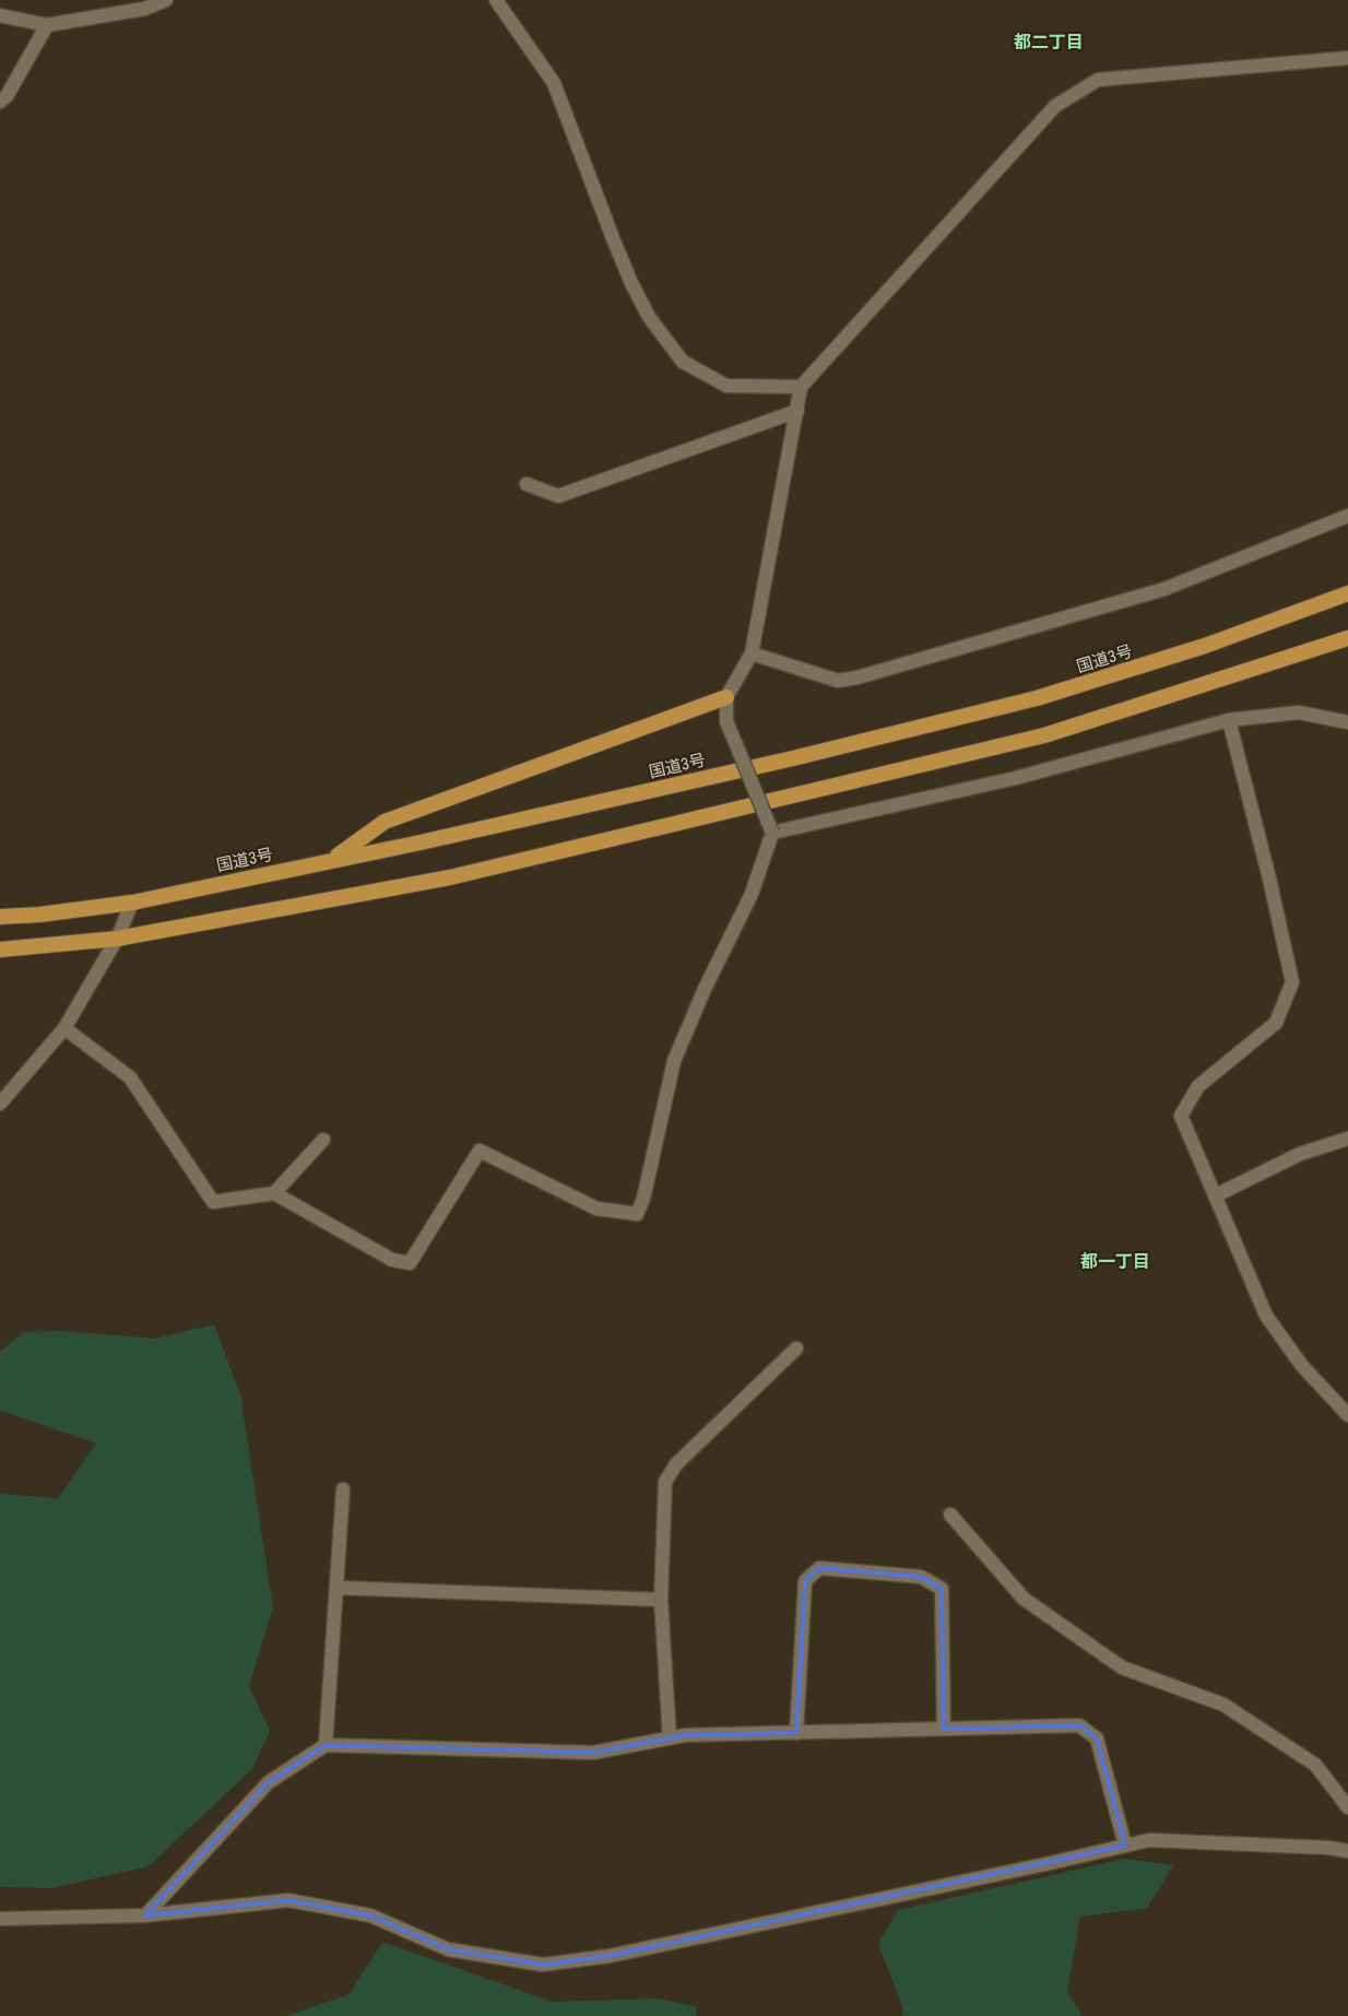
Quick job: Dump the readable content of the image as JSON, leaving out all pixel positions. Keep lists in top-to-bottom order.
{
  "streets": {
    "highway": ["国道3号"]
  },
  "districts": ["都二丁目", "都一丁目"]
}
